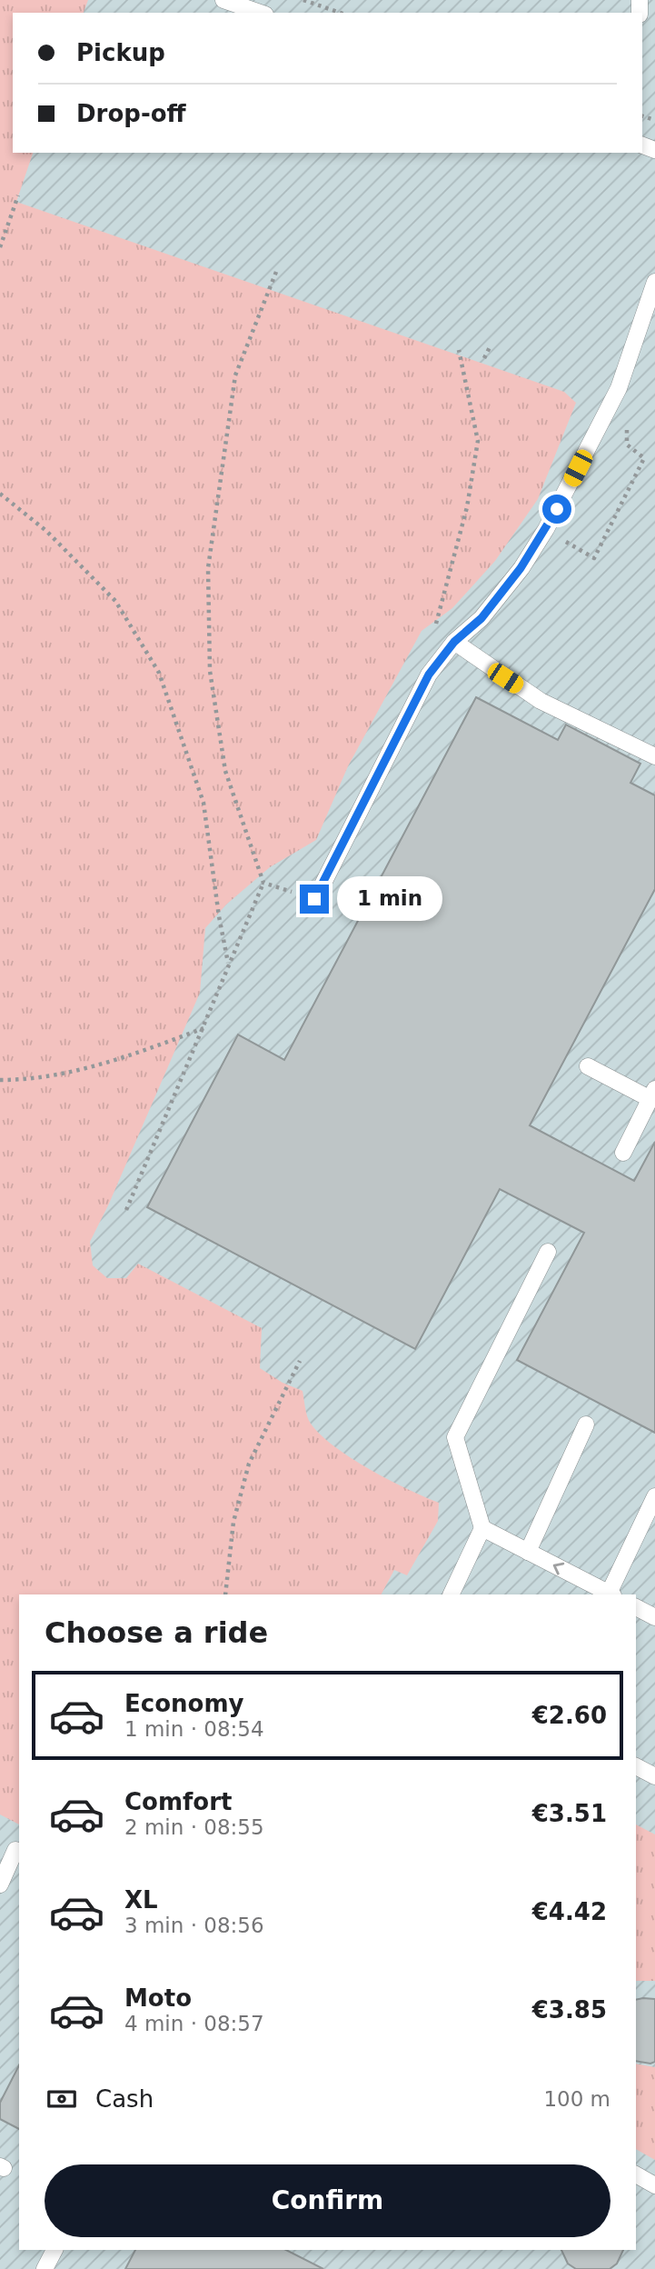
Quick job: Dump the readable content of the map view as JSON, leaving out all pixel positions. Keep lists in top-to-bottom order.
{
  "page": {
    "banner": ["Pickup", "Drop-off"],
    "bubble": "1 min",
    "heading": "Choose a ride",
    "list": [
      {
        "name": "Economy",
        "note": "1 min · 08:54",
        "value": "€2.60"
      },
      {
        "name": "Comfort",
        "note": "2 min · 08:55",
        "value": "€3.51"
      },
      {
        "name": "XL",
        "note": "3 min · 08:56",
        "value": "€4.42"
      },
      {
        "name": "Moto",
        "note": "4 min · 08:57",
        "value": "€3.85"
      }
    ],
    "pay": ["Cash", "100 m"],
    "buttons": "Confirm"
  }
}
